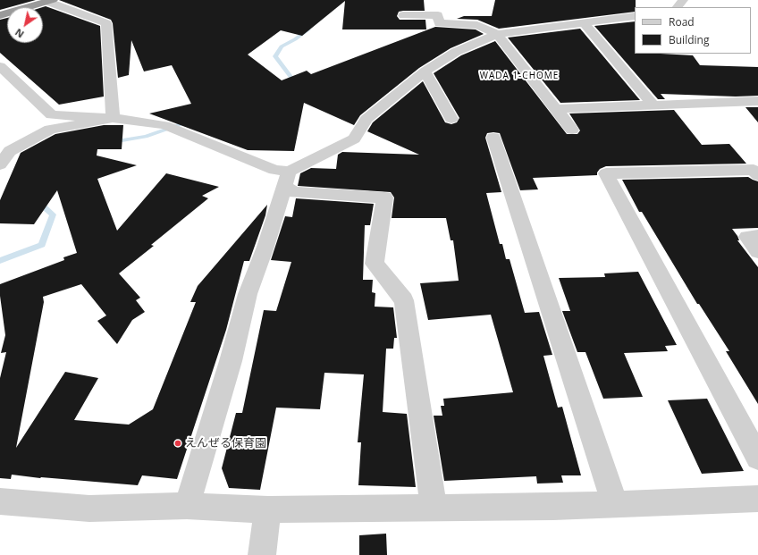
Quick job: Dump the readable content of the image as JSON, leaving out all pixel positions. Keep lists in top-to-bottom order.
{
  "districts": ["WADA 1-CHOME"],
  "places": ["えんぜる保育園"],
  "legend": ["Road", "Building"],
  "north": "bottom left"
}
